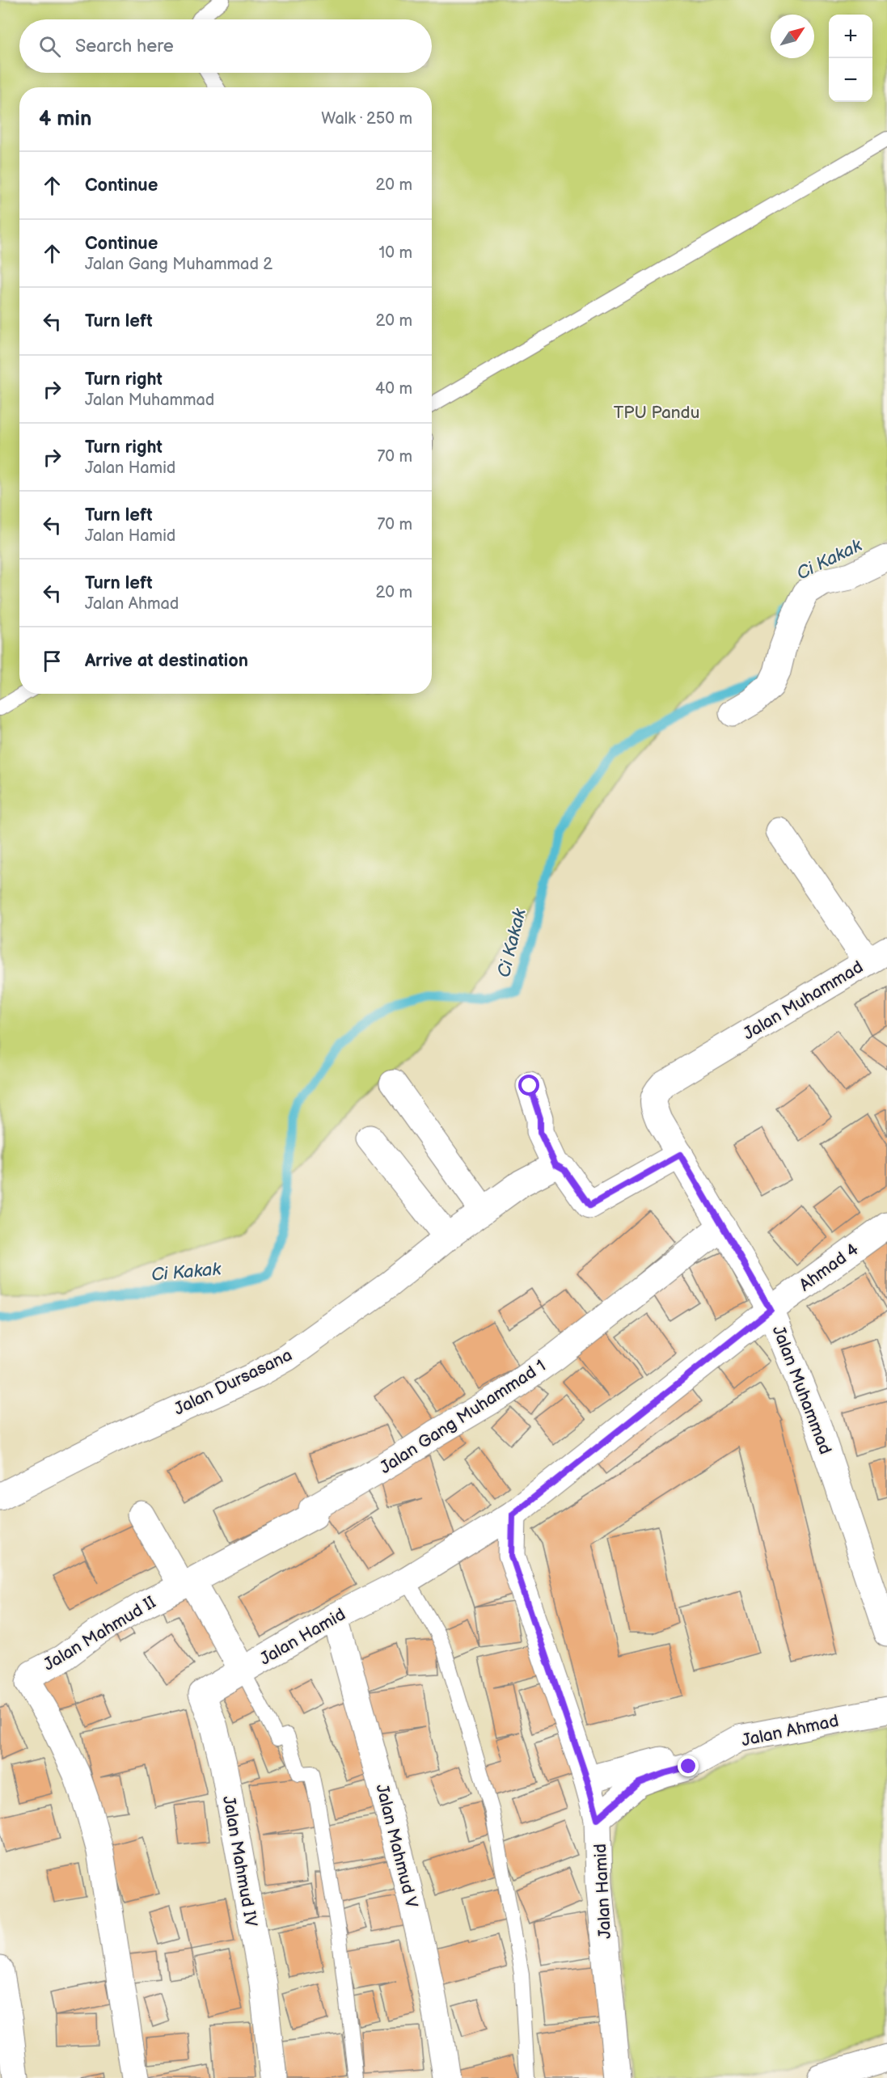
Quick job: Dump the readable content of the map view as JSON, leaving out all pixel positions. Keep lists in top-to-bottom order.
{
  "streets": {
    "street": [
      "Jalan Muhammad",
      "Ahmad 4",
      "Jalan Dursasana",
      "Jalan Gang Muhammad 1",
      "Jalan Mahmud II",
      "Jalan Hamid",
      "Jalan Ahmad",
      "Jalan Mahmud V",
      "Jalan Mahmud IV"
    ]
  },
  "crossings": [
    ["Jalan Muhammad", "Ahmad 4"],
    ["Jalan Muhammad", "Jalan Gang Muhammad 1"],
    ["Jalan Muhammad", "Jalan Hamid"],
    ["Ahmad 4", "Jalan Hamid"],
    ["Jalan Gang Muhammad 1", "Jalan Mahmud II"],
    ["Jalan Hamid", "Jalan Ahmad"],
    ["Jalan Hamid", "Jalan Mahmud V"],
    ["Jalan Hamid", "Jalan Mahmud IV"]
  ],
  "water": ["Ci Kakak"],
  "parks": ["TPU Pandu"],
  "north": "top right",
  "page": {
    "map_buttons": ["+", "−"],
    "search": "Search here",
    "heading": ["4 min", "Walk · 250 m"],
    "list": [
      ["Continue", "20 m"],
      ["Continue", "Jalan Gang Muhammad 2", "10 m"],
      ["Turn left", "20 m"],
      ["Turn right", "Jalan Muhammad", "40 m"],
      ["Turn right", "Jalan Hamid", "70 m"],
      ["Turn left", "Jalan Hamid", "70 m"],
      ["Turn left", "Jalan Ahmad", "20 m"],
      "Arrive at destination"
    ]
  }
}
